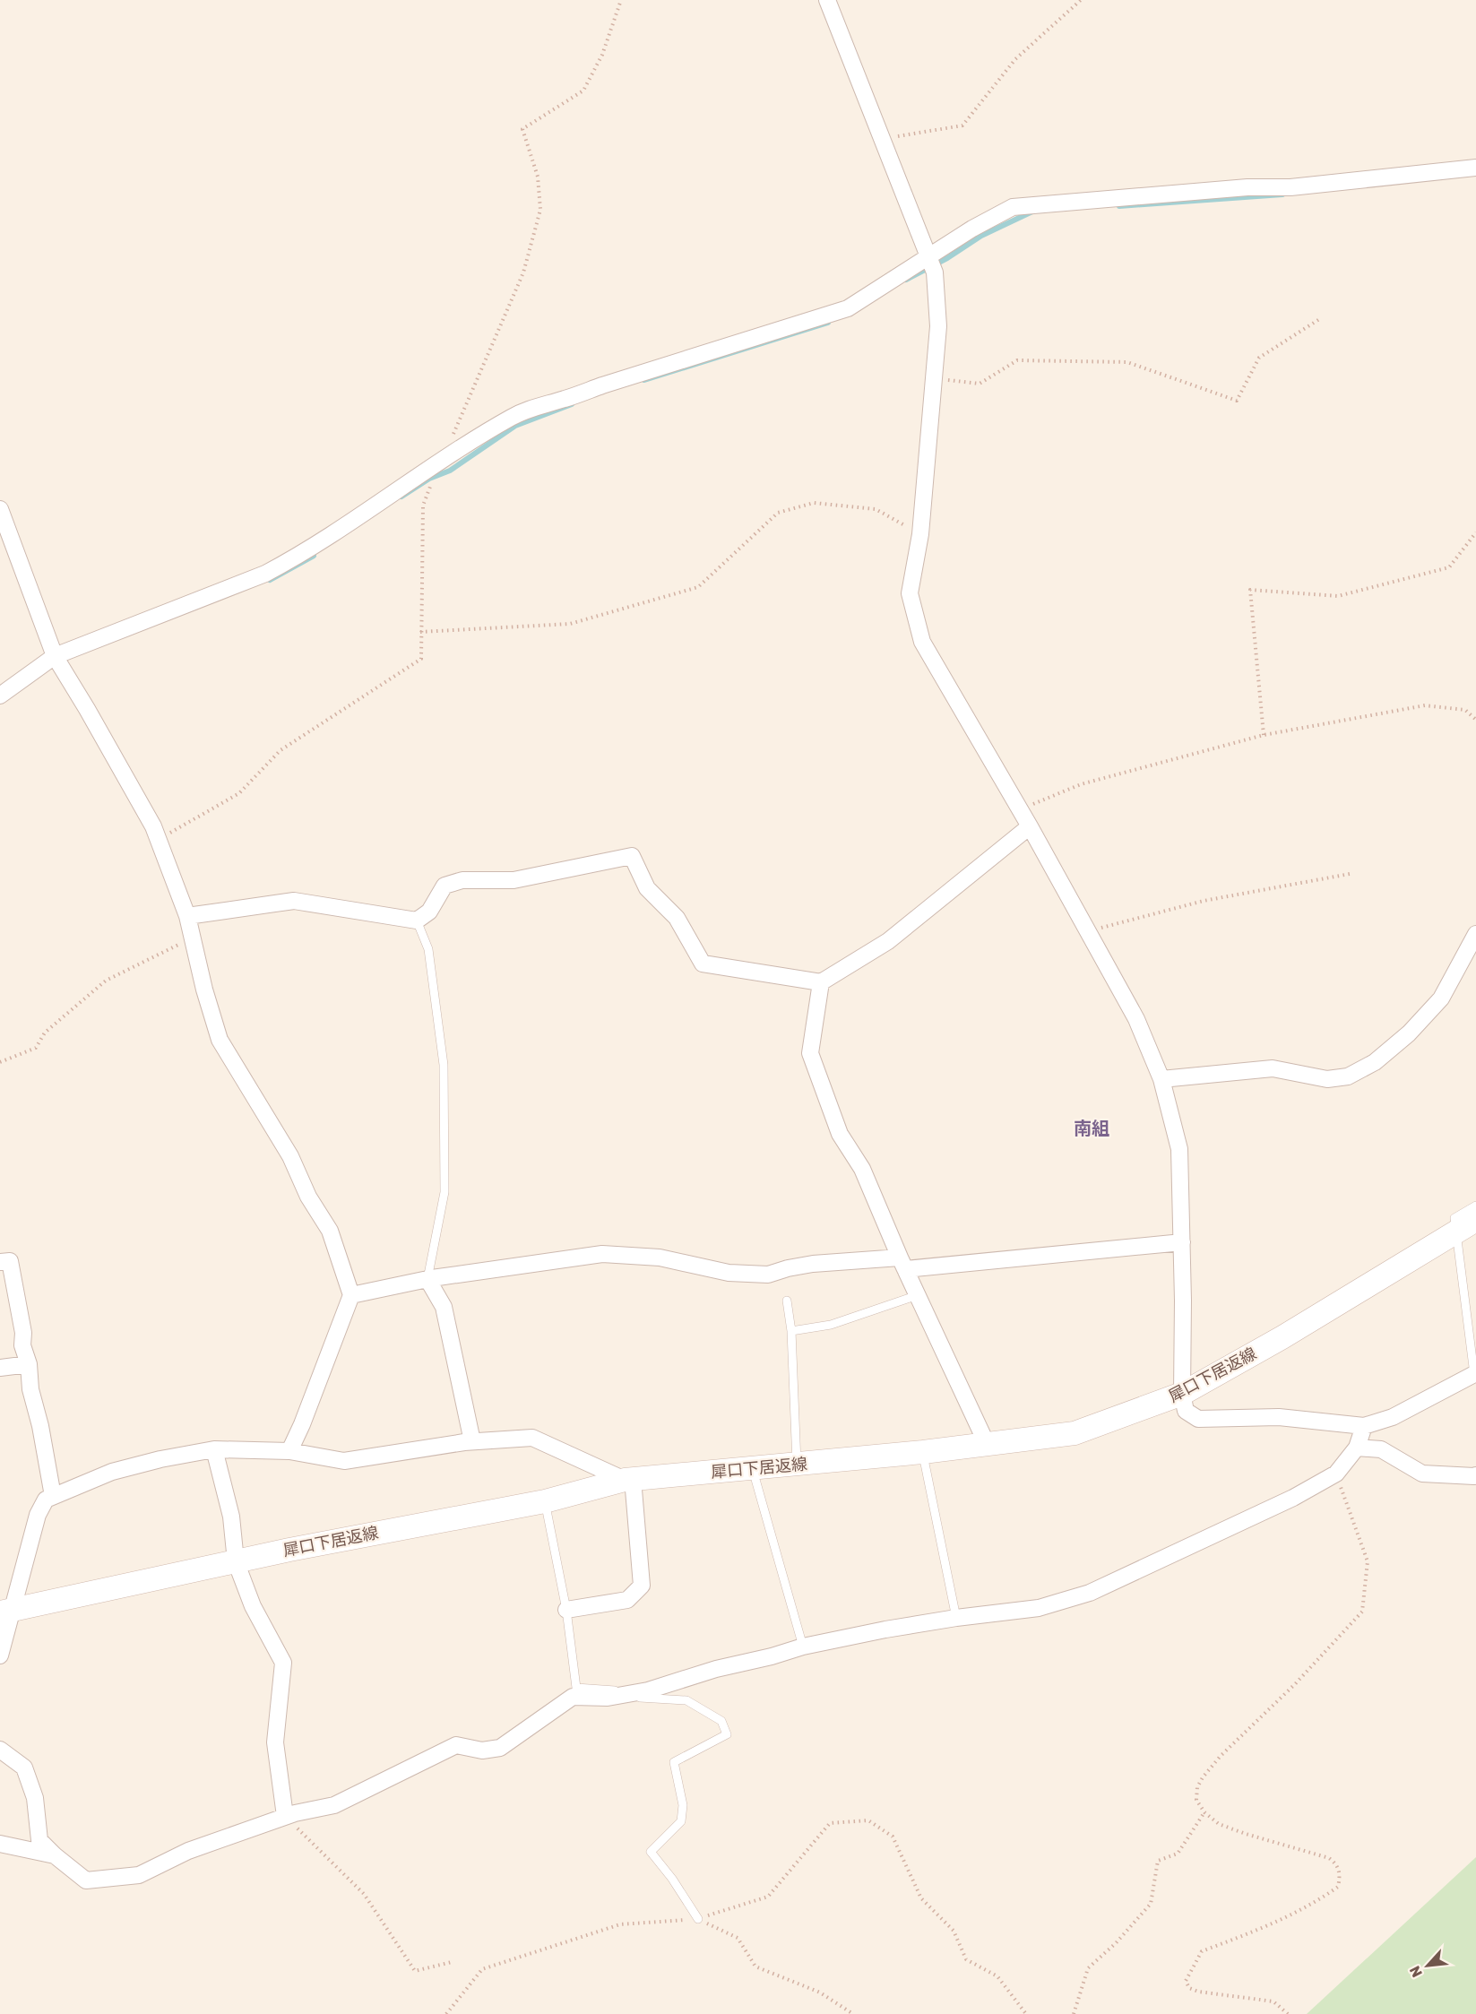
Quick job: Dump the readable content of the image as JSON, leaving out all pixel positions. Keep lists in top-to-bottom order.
{
  "streets": {
    "main road": ["犀口下居返線"]
  },
  "districts": ["南組"],
  "north": "bottom left"
}
